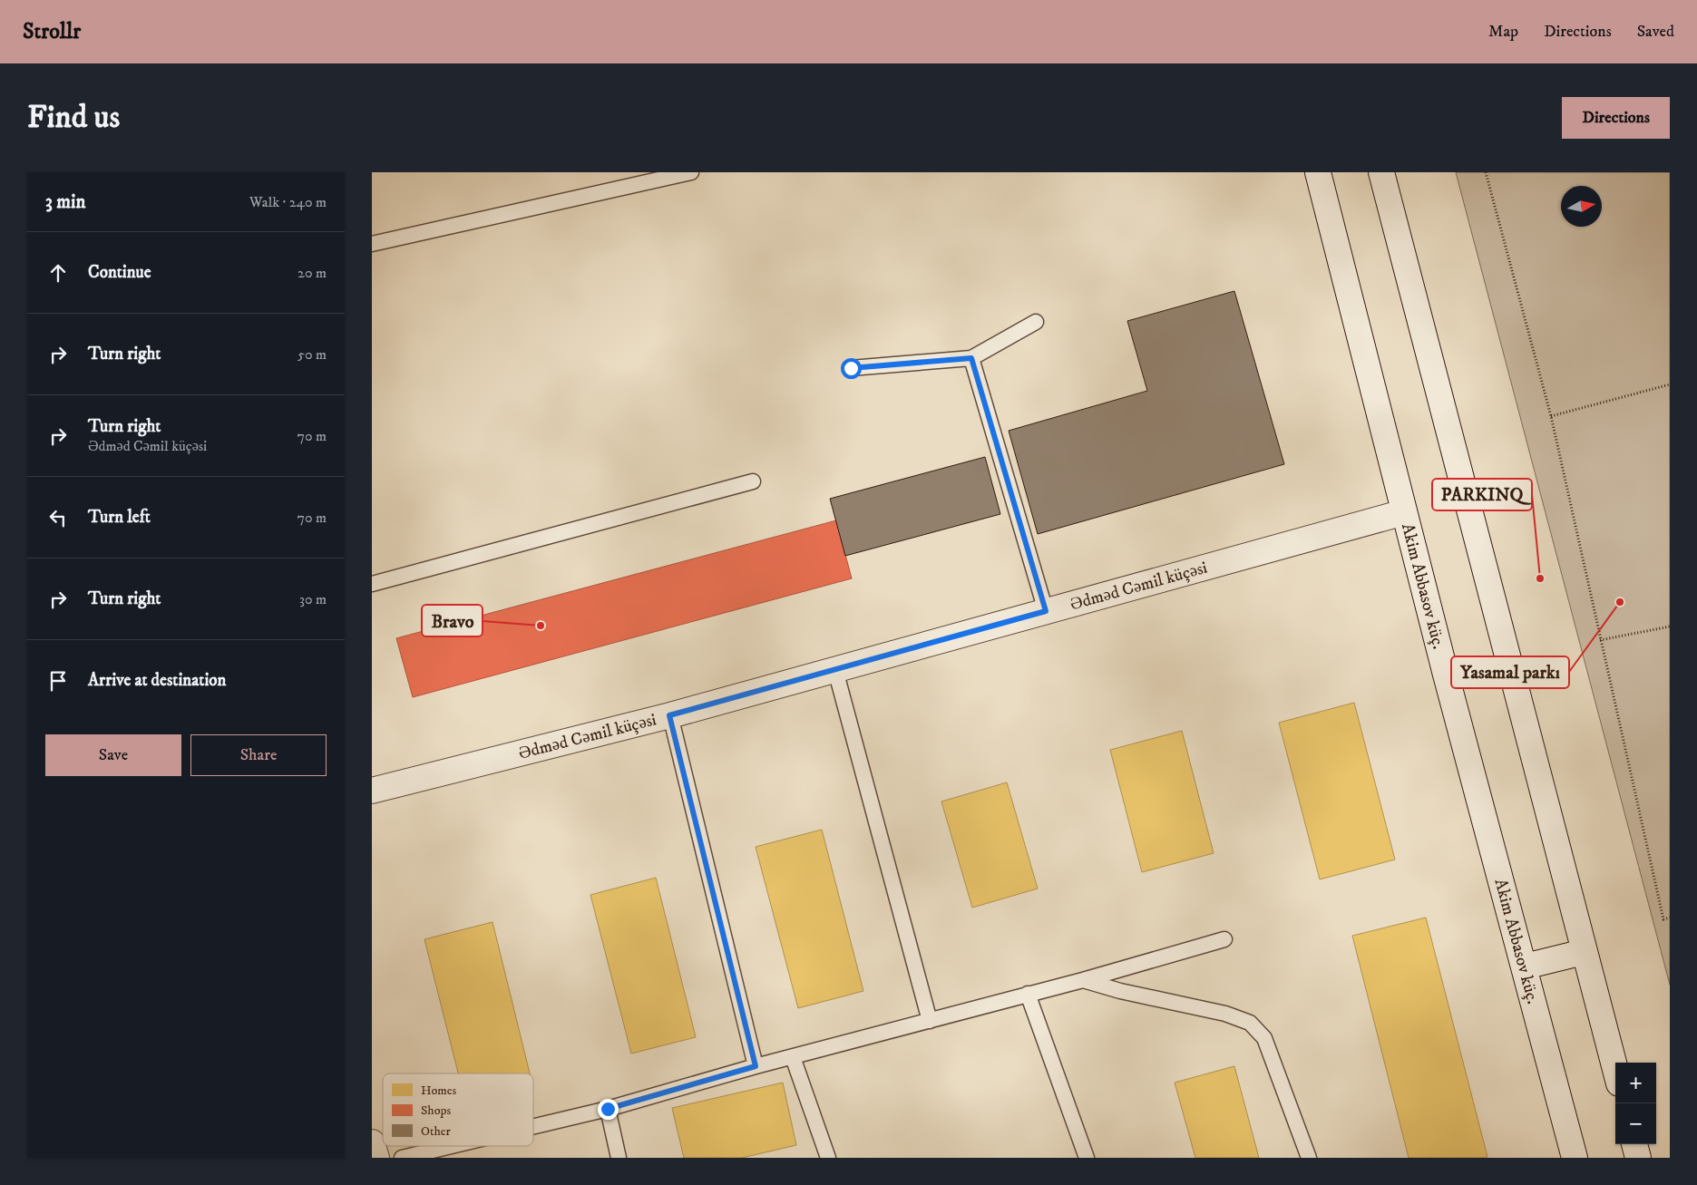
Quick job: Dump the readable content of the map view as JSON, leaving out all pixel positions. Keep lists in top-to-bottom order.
{
  "streets": {
    "main road": ["Ədməd Cəmil küçəsi", "Akim Abbasov küç."]
  },
  "crossings": [
    ["Ədməd Cəmil küçəsi", "Akim Abbasov küç."]
  ],
  "places": ["PARKINQ", "Yasamal parkı", "Bravo"],
  "legend": ["Homes", "Shops", "Other"],
  "north": "right",
  "page": {
    "header": "Strollr",
    "nav": ["Map", "Directions", "Saved"],
    "buttons": [
      "Directions",
      ["Save", "Share"]
    ],
    "title": "Find us",
    "heading": ["3 min", "Walk · 240 m"],
    "list": [
      ["Continue", "20 m"],
      ["Turn right", "50 m"],
      ["Turn right", "Ədməd Cəmil küçəsi", "70 m"],
      ["Turn left", "70 m"],
      ["Turn right", "30 m"],
      "Arrive at destination"
    ],
    "map_buttons": ["+", "−"]
  }
}
